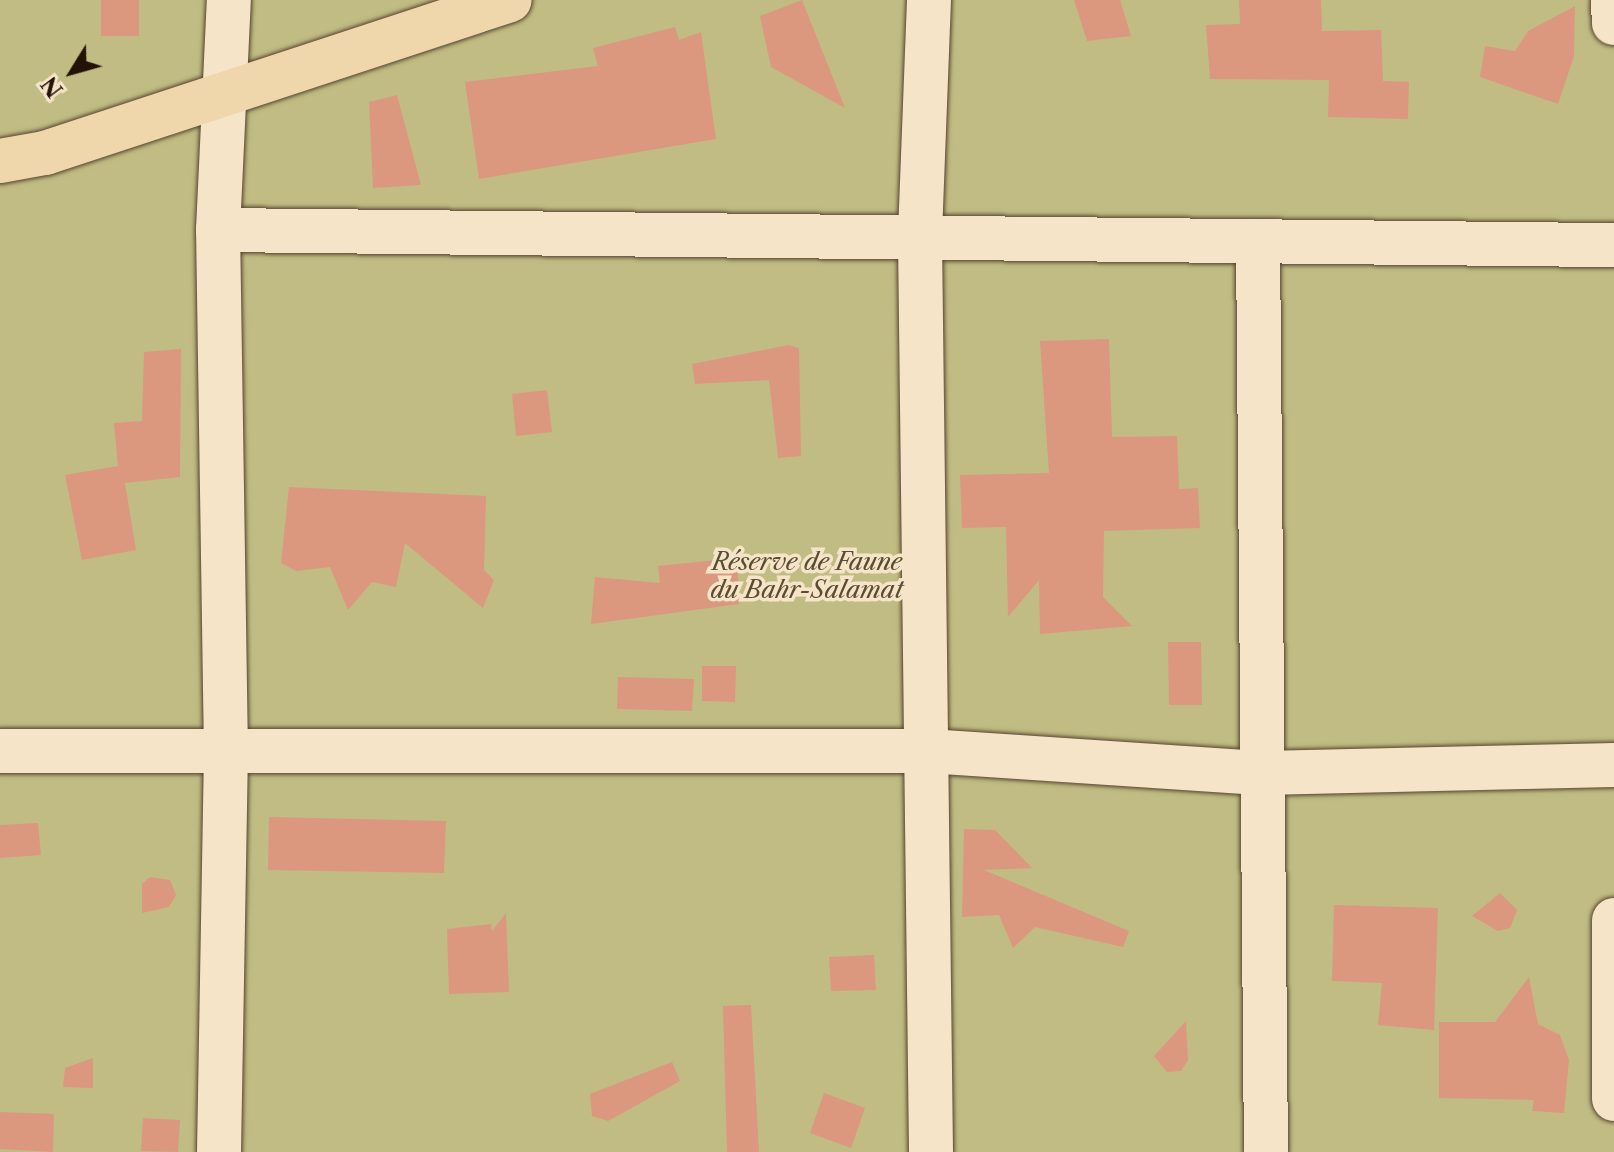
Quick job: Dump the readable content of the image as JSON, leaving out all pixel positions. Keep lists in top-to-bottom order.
{
  "parks": ["Réserve de Faune du Bahr-Salamat"],
  "north": "bottom left"
}
